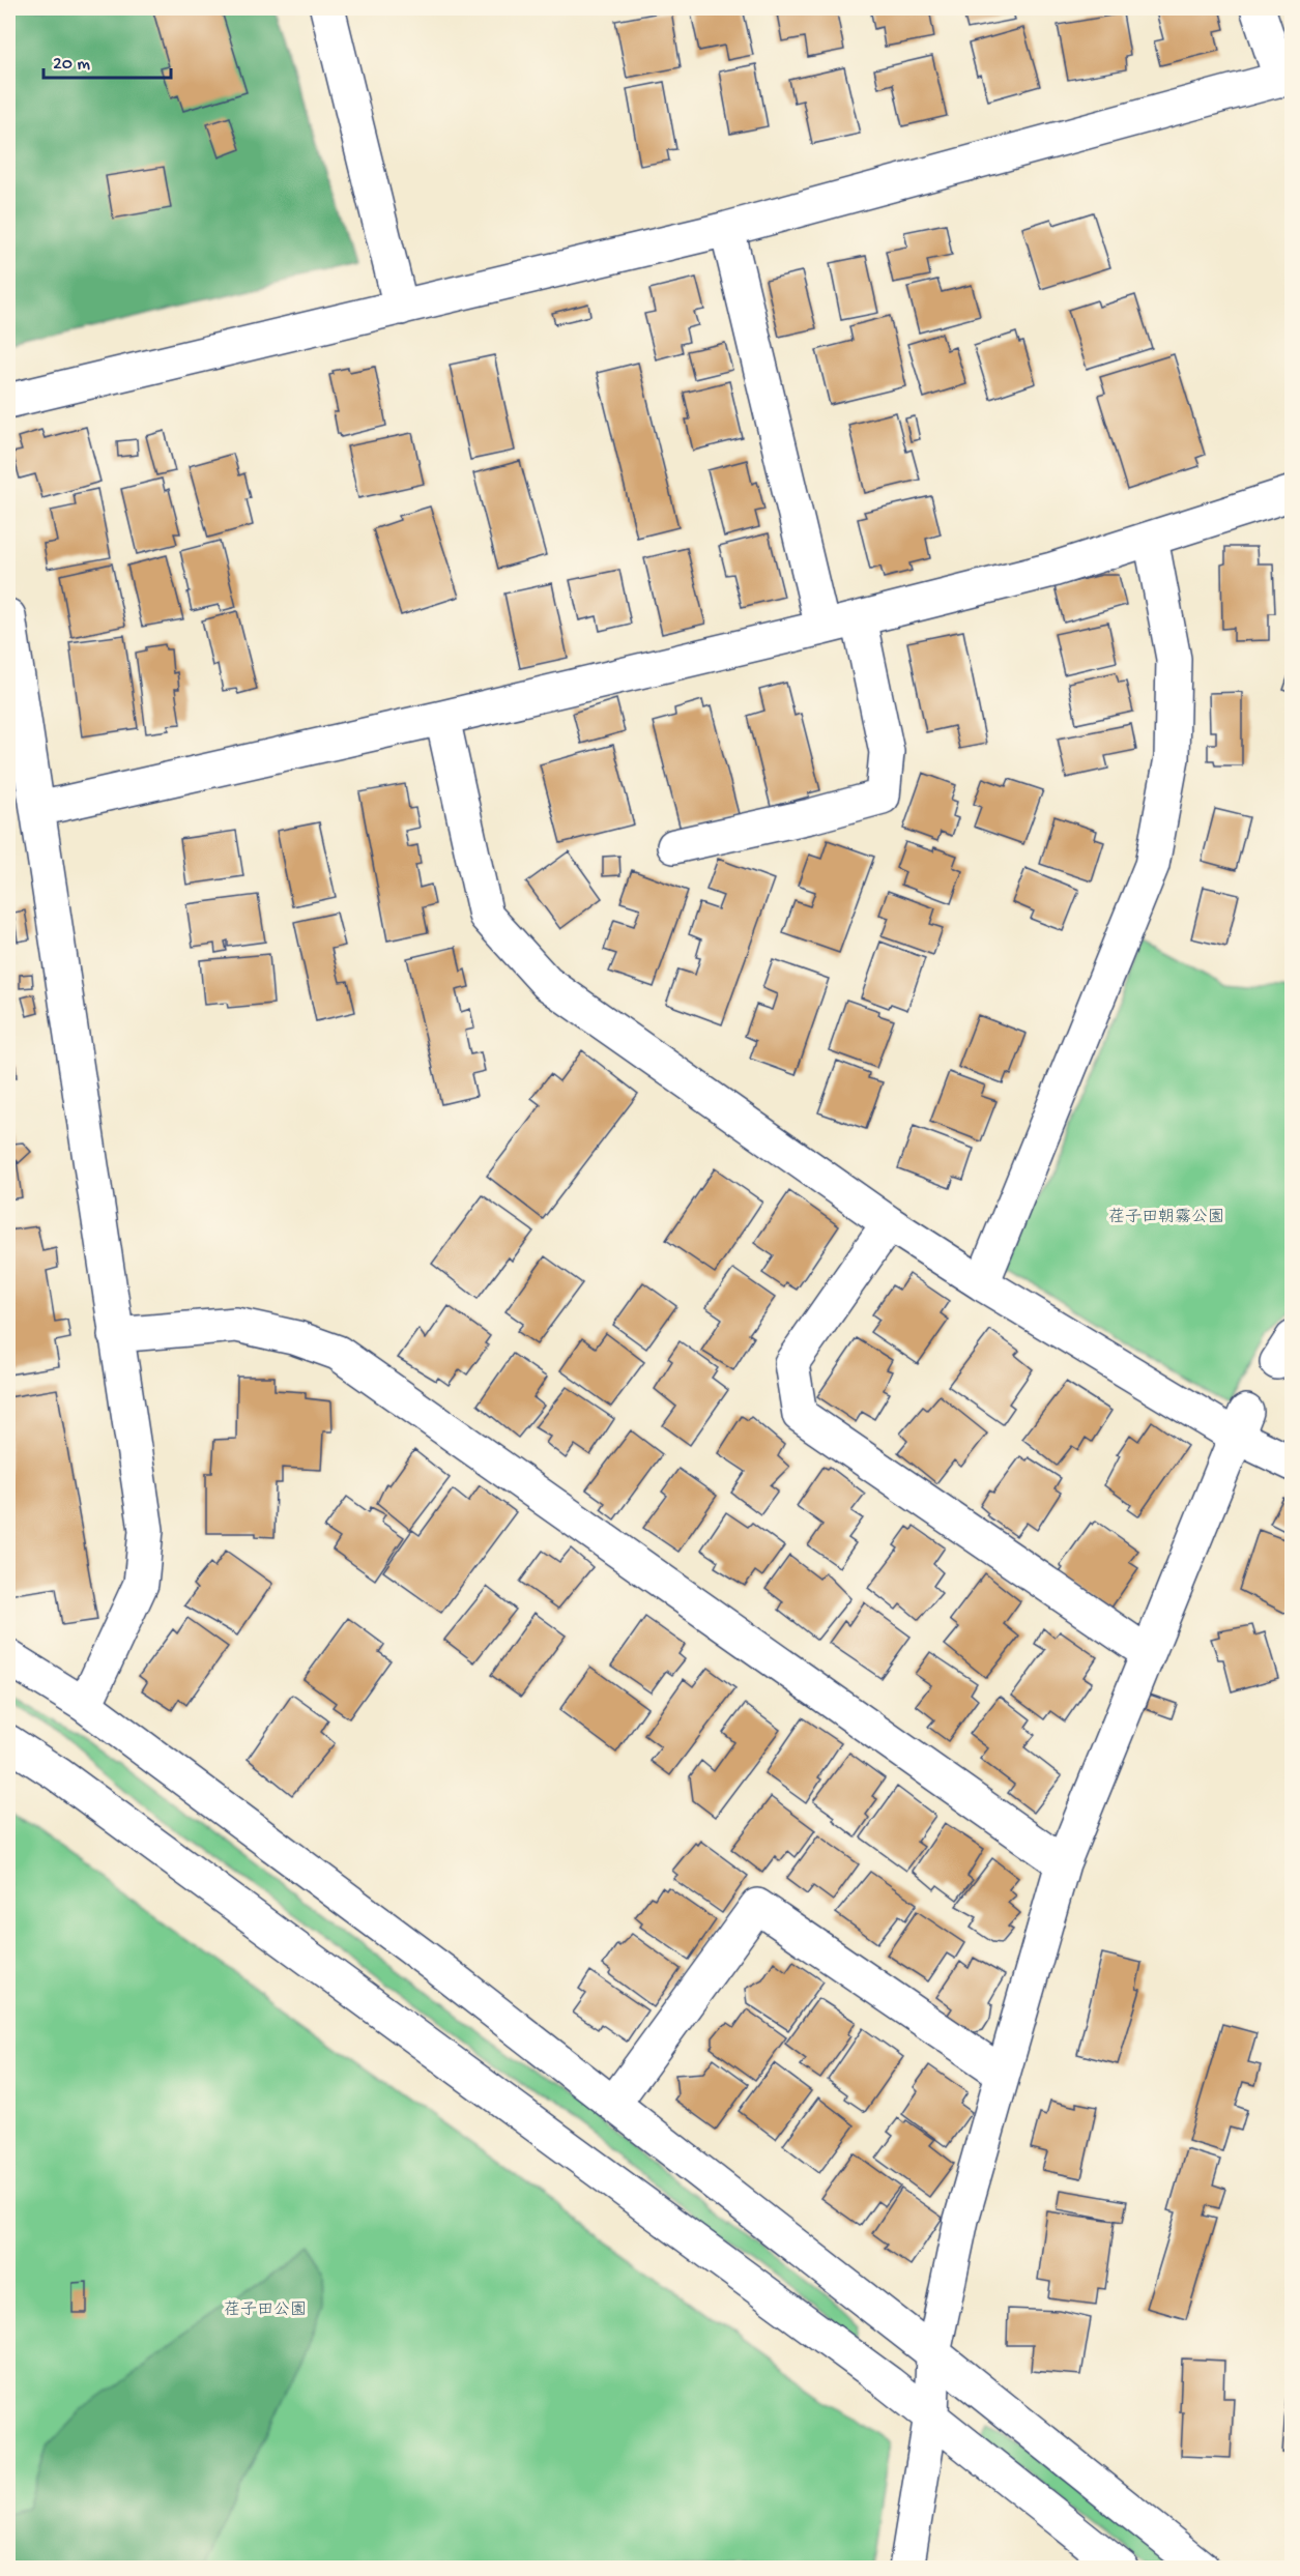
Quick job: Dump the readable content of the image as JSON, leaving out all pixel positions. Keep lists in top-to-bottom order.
{
  "parks": ["荏子田朝霧公園", "荏子田公園"],
  "scale_bar": "20 m"
}
